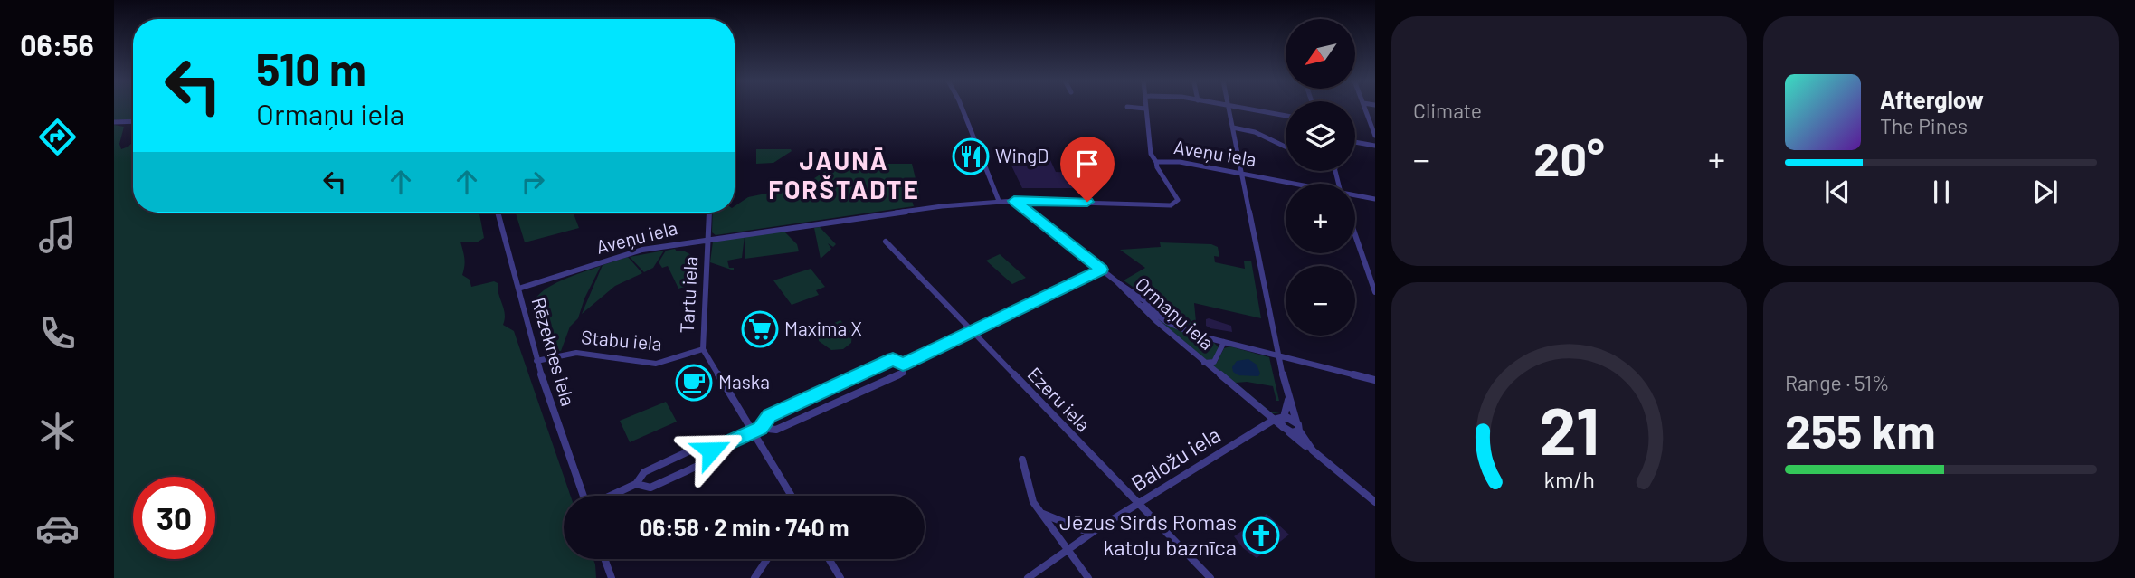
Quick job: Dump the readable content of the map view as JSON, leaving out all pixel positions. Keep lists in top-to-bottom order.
{
  "streets": {
    "street": [
      "Aveņu iela",
      "Tartu iela",
      "Ormaņu iela",
      "Stabu iela",
      "Rēzeknes iela",
      "Ezeru iela",
      "Baložu iela"
    ]
  },
  "crossings": [
    ["Aveņu iela", "Tartu iela"],
    ["Aveņu iela", "Ormaņu iela"],
    ["Aveņu iela", "Rēzeknes iela"],
    ["Tartu iela", "Stabu iela"],
    ["Ormaņu iela", "Baložu iela"],
    ["Stabu iela", "Rēzeknes iela"],
    ["Ezeru iela", "Baložu iela"]
  ],
  "districts": ["JAUNĀ FORŠTADTE"],
  "places": {
    "restaurant": ["WingD"],
    "supermarket": ["Maxima X"],
    "cafe": ["Maska"],
    "church": ["Jēzus Sirds Romas katoļu baznīca"]
  },
  "north": "bottom left",
  "page": {
    "tabs": "06:56",
    "tile": [
      "Climate",
      ["Range · 51%", "255 km"]
    ],
    "map_buttons": ["+", "−"],
    "turn": ["510 m", "Ormaņu iela"],
    "song": ["Afterglow", "The Pines"],
    "heat": ["−", "20°", "+"],
    "limit": "30",
    "trip": "06:58 · 2 min · 740 m",
    "gauge": ["21", "km/h"]
  }
}
